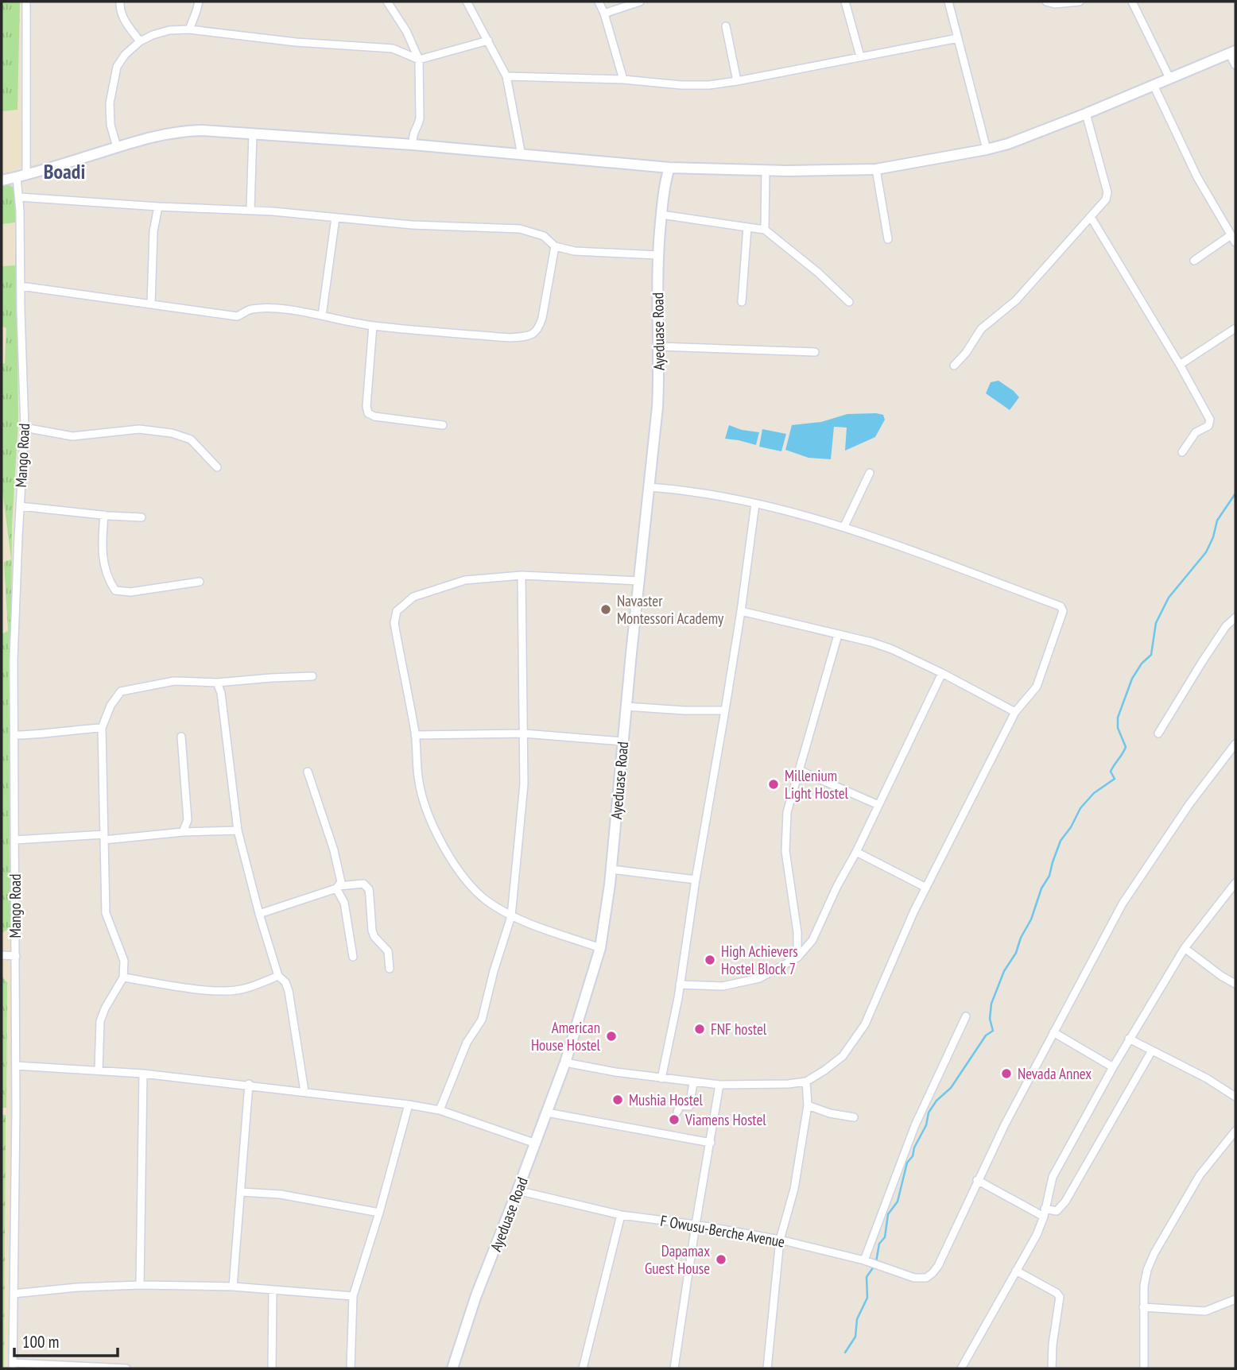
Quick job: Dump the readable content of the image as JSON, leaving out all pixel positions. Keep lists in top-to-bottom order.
{
  "streets": {
    "street": ["Ayeduase Road", "Mango Road", "F Owusu-Berche Avenue"]
  },
  "crossings": [
    ["Ayeduase Road", "F Owusu-Berche Avenue"]
  ],
  "districts": ["Boadi"],
  "places": [
    "Navaster Montessori Academy",
    "Millenium Light Hostel",
    "High Achievers Hostel Block 7",
    "FNF hostel",
    "American House Hostel",
    "Nevada Annex",
    "Mushia Hostel",
    "Viamens Hostel",
    "Dapamax Guest House"
  ],
  "scale_bar": "100 m"
}
